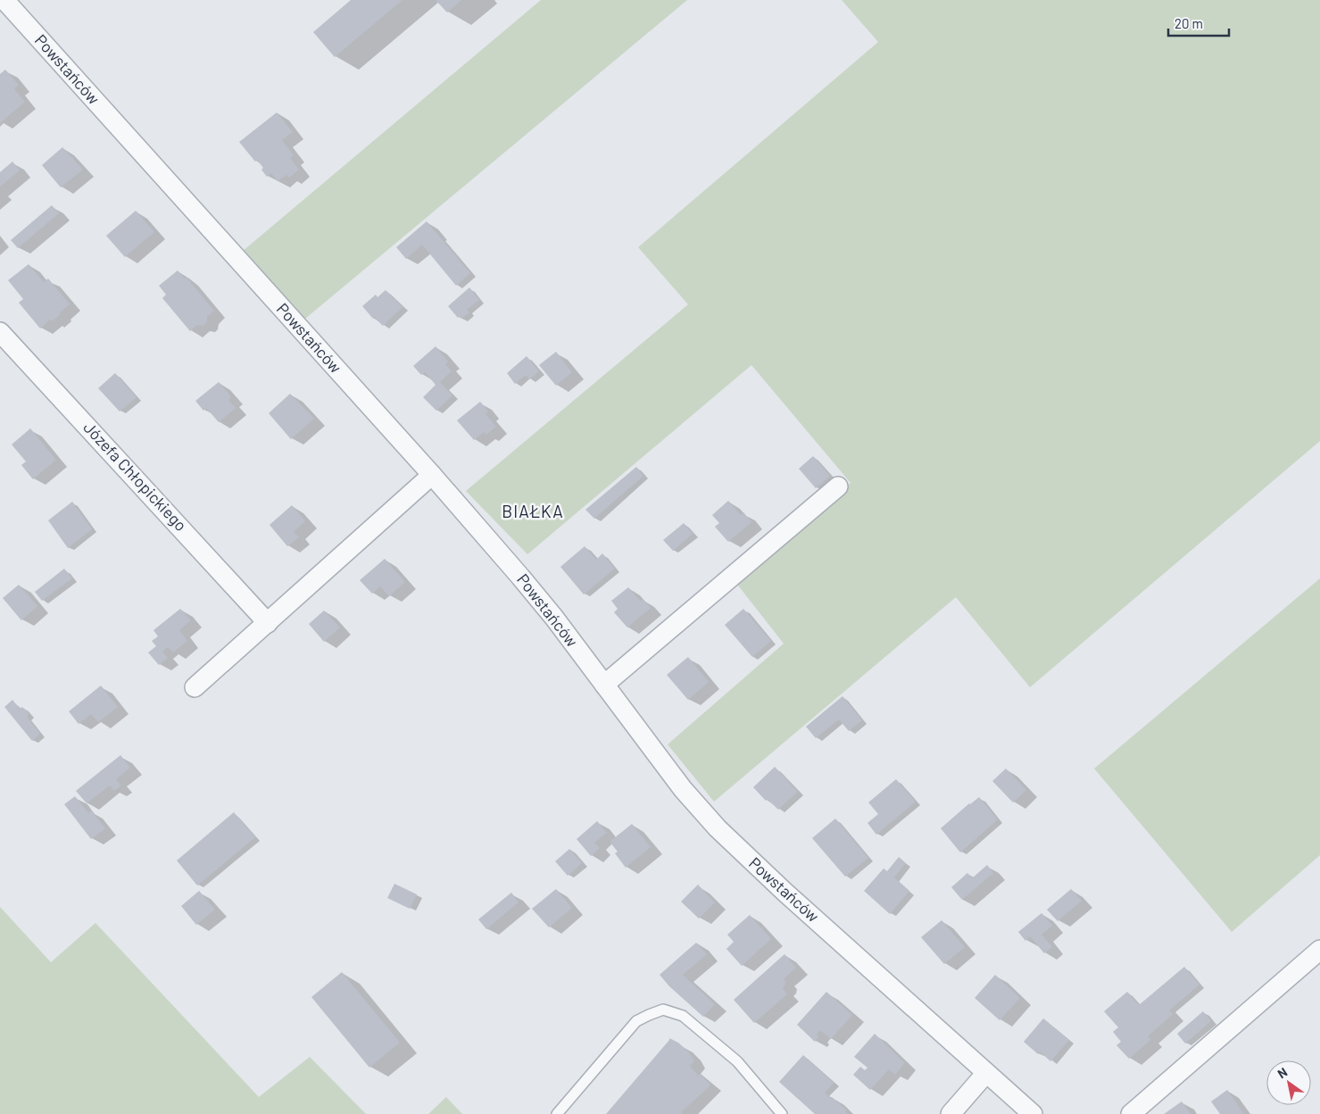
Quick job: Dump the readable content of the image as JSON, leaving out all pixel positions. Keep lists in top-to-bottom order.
{
  "streets": {
    "street": ["Powstańców", "Józefa Chłopickiego"]
  },
  "districts": ["BIAŁKA"],
  "scale_bar": "20 m",
  "north": "top left"
}
